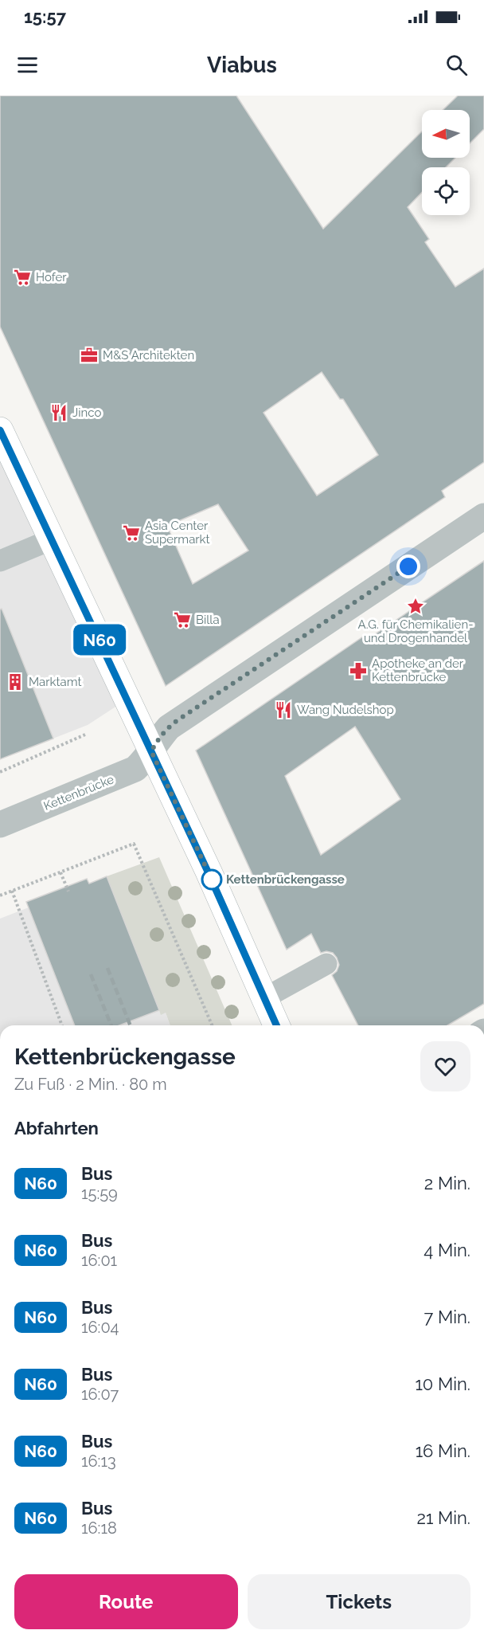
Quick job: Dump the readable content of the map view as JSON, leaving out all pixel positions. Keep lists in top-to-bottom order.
{
  "streets": {
    "street": ["Kettenbrücke"]
  },
  "places": {
    "supermarket": ["Hofer", "Asia Center Supermarkt", "Billa"],
    "office": ["M&S Architekten"],
    "restaurant": ["Jinco", "Wang Nudelshop"],
    "place": ["A.G. für Chemikalien- und Drogenhandel"],
    "pharmacy": ["Apotheke an der Kettenbrücke"],
    "building": ["Marktamt"],
    "other": ["Kettenbrückengasse"]
  },
  "lines": ["bus line N60"],
  "north": "left",
  "page": {
    "status": "15:57",
    "header": "Viabus",
    "on_map": "N60",
    "heading": [
      ["Kettenbrückengasse", "Zu Fuß · 2 Min. · 80 m"],
      "Abfahrten"
    ],
    "list": [
      {
        "mark": "N60",
        "name": "Bus",
        "note": "15:59",
        "value": "2 Min."
      },
      {
        "mark": "N60",
        "name": "Bus",
        "note": "16:01",
        "value": "4 Min."
      },
      {
        "mark": "N60",
        "name": "Bus",
        "note": "16:04",
        "value": "7 Min."
      },
      {
        "mark": "N60",
        "name": "Bus",
        "note": "16:07",
        "value": "10 Min."
      },
      {
        "mark": "N60",
        "name": "Bus",
        "note": "16:13",
        "value": "16 Min."
      },
      {
        "mark": "N60",
        "name": "Bus",
        "note": "16:18",
        "value": "21 Min."
      }
    ],
    "buttons": ["Route", "Tickets"]
  }
}
